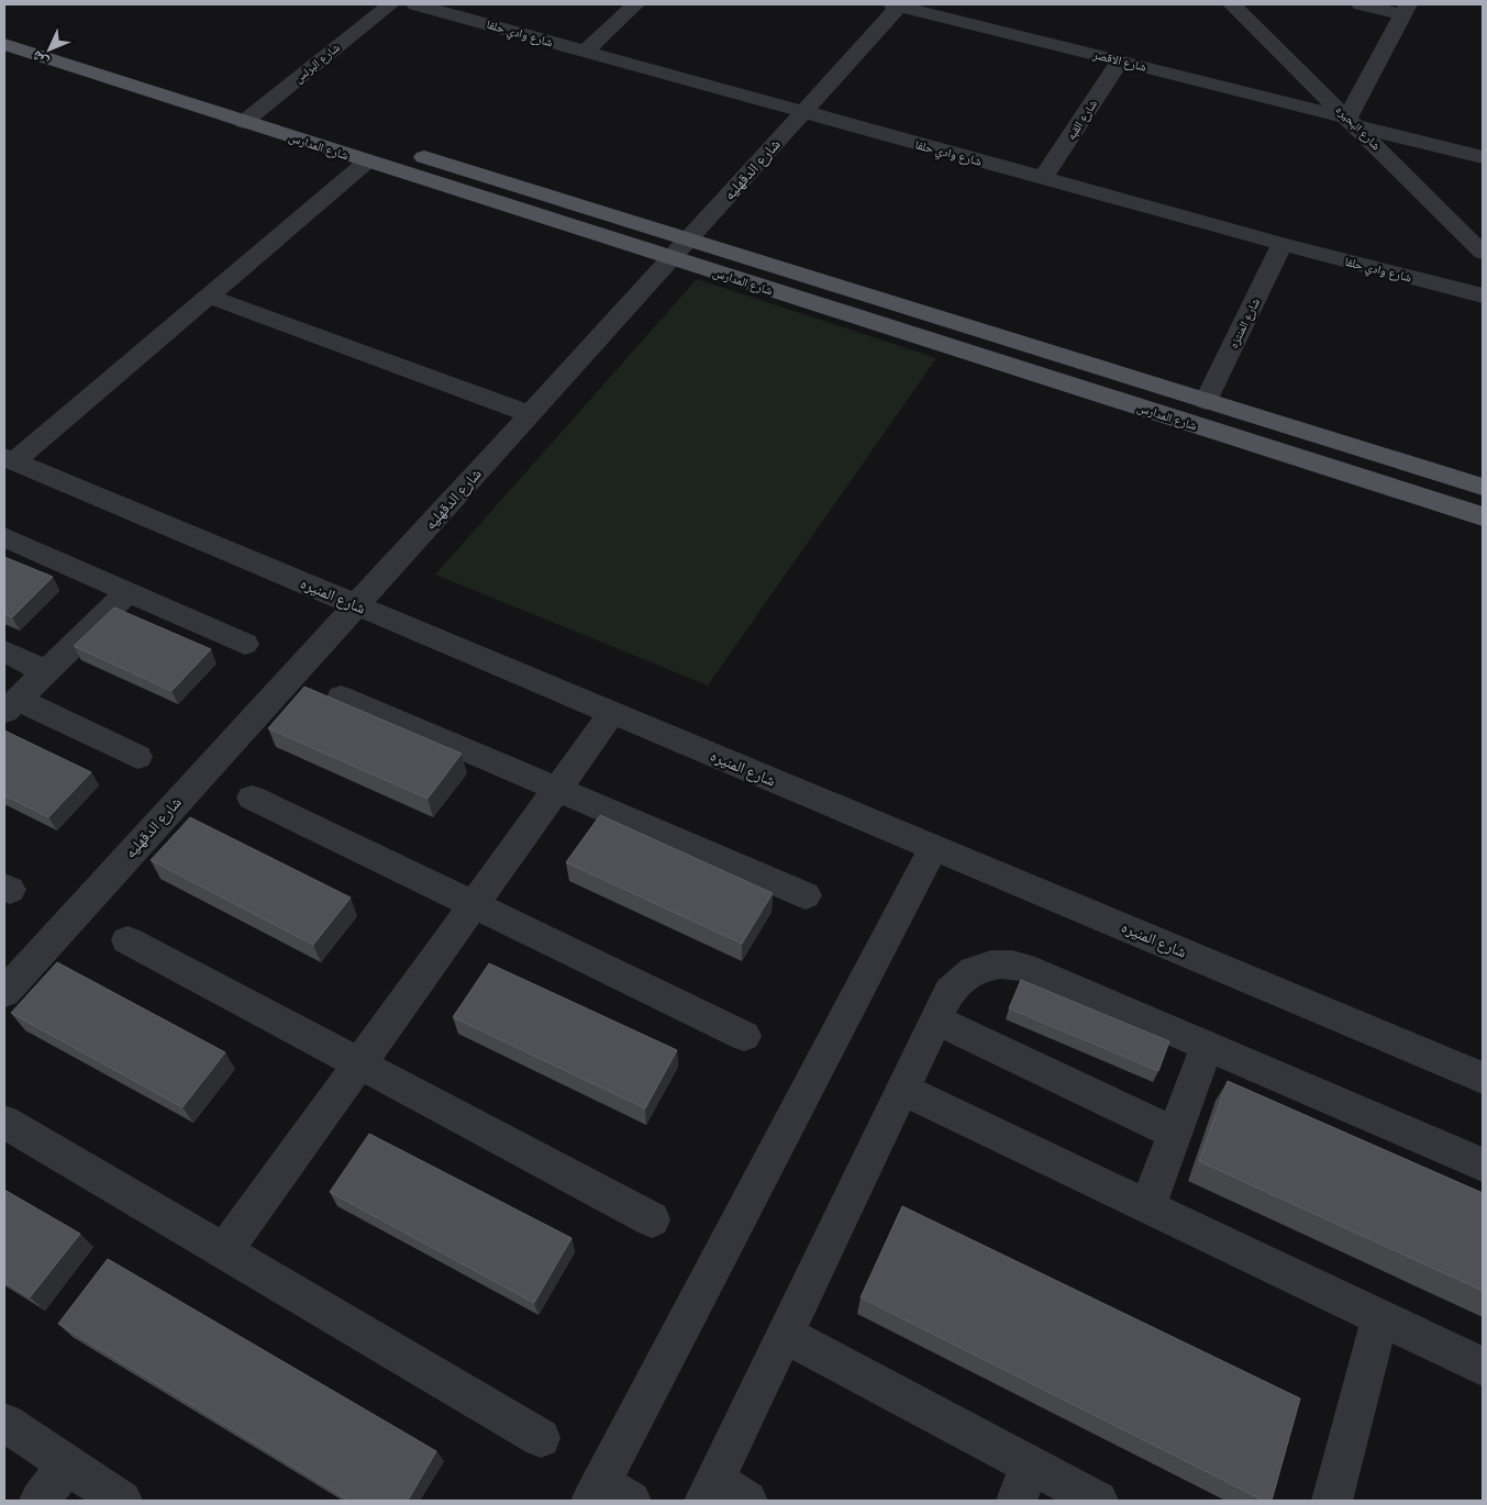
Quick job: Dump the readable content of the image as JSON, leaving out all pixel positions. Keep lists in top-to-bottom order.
{
  "streets": {
    "main road": ["شارع المدارس"],
    "street": [
      "شارع وادي حلفا",
      "شارع الاقصر",
      "شارع البرلس",
      "شارع القبه",
      "شارع البحيره",
      "شارع الدقهليه",
      "شارع المنتزه",
      "شارع المنيره"
    ]
  },
  "crossings": [
    ["شارع وادي حلفا", "شارع القبه"],
    ["شارع وادي حلفا", "شارع الدقهليه"],
    ["شارع وادي حلفا", "شارع المنتزه"],
    ["شارع الاقصر", "شارع القبه"],
    ["شارع الاقصر", "شارع البحيره"],
    ["شارع الاقصر", "شارع الدقهليه"],
    ["شارع البرلس", "شارع المدارس"],
    ["شارع المدارس", "شارع الدقهليه"],
    ["شارع المدارس", "شارع المنتزه"],
    ["شارع الدقهليه", "شارع المنيره"]
  ],
  "north": "bottom left"
}
